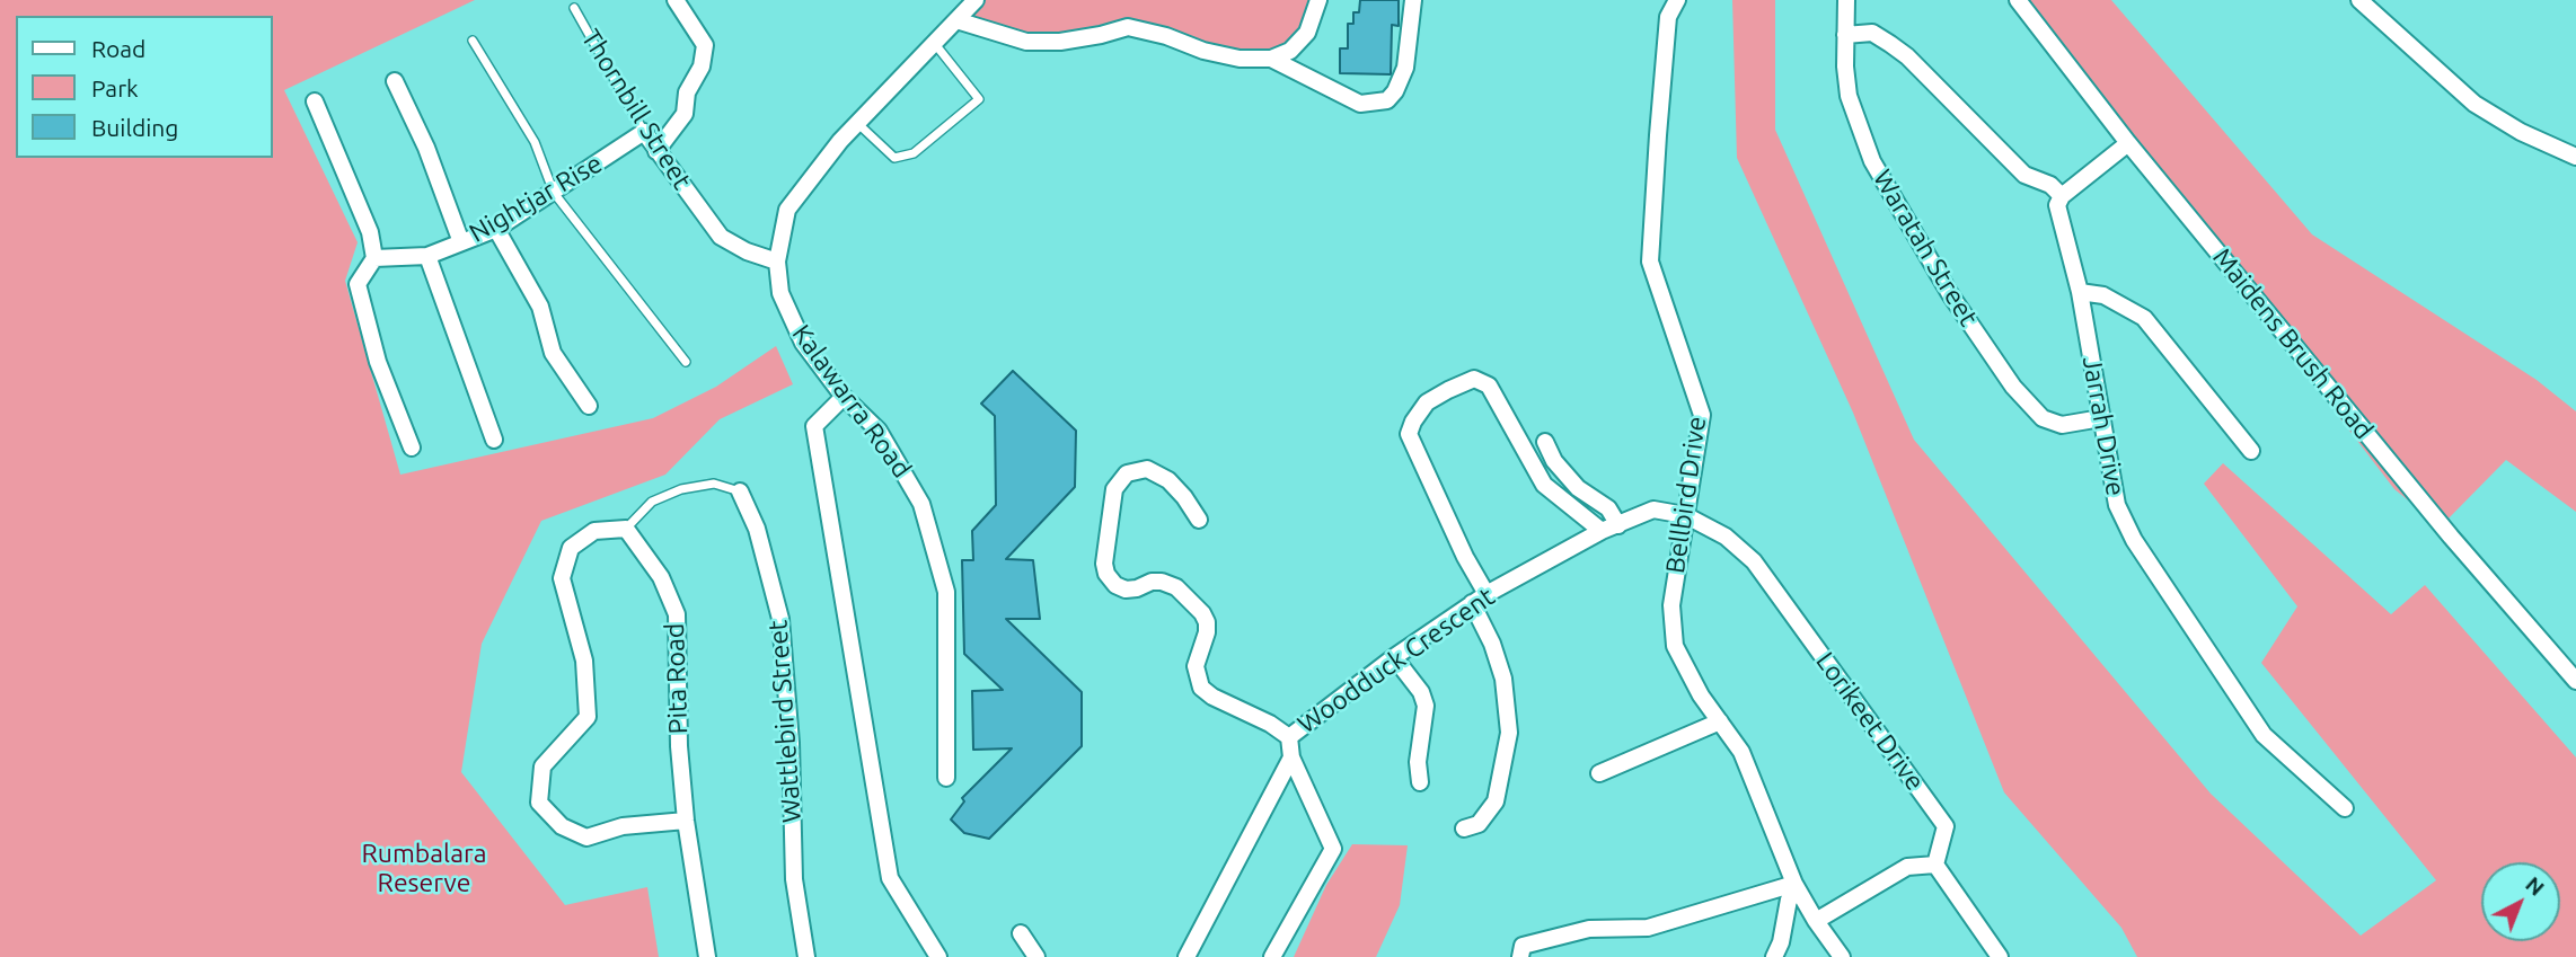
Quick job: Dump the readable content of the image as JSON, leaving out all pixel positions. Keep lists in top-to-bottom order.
{
  "streets": {
    "street": [
      "Thornbill Street",
      "Nightjar Rise",
      "Waratah Street",
      "Maidens Brush Road",
      "Kalawarra Road",
      "Jarrah Drive",
      "Bellbird Drive",
      "Woodduck Crescent",
      "Pita Road",
      "Wattlebird Street",
      "Lorikeet Drive"
    ]
  },
  "crossings": [
    ["Thornbill Street", "Nightjar Rise"],
    ["Thornbill Street", "Kalawarra Road"],
    ["Waratah Street", "Jarrah Drive"],
    ["Bellbird Drive", "Woodduck Crescent"],
    ["Bellbird Drive", "Lorikeet Drive"],
    ["Woodduck Crescent", "Lorikeet Drive"]
  ],
  "parks": ["Rumbalara Reserve"],
  "legend": ["Road", "Park", "Building"],
  "north": "top right"
}
